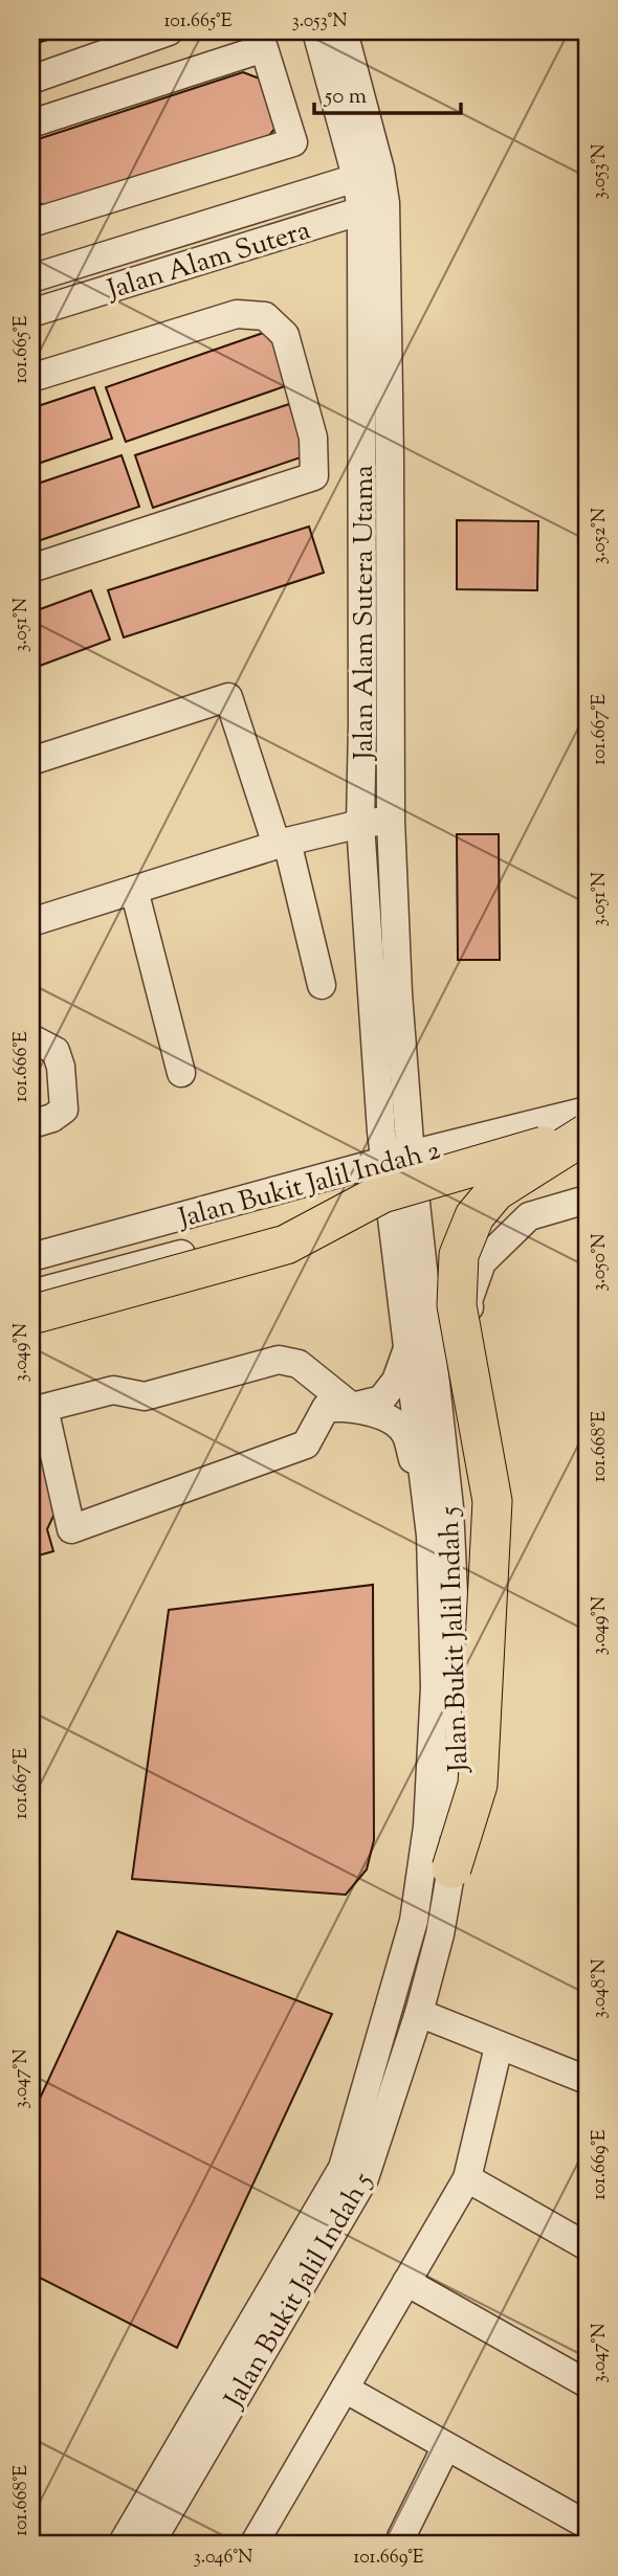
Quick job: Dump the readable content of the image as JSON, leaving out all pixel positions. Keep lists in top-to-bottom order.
{
  "streets": {
    "street": [
      "Jalan Alam Sutera",
      "Jalan Alam Sutera Utama",
      "Jalan Bukit Jalil Indah 2",
      "Jalan Bukit Jalil Indah 5"
    ]
  },
  "crossings": [
    ["Jalan Alam Sutera", "Jalan Alam Sutera Utama"],
    ["Jalan Alam Sutera Utama", "Jalan Bukit Jalil Indah 2"],
    ["Jalan Alam Sutera Utama", "Jalan Bukit Jalil Indah 5"],
    ["Jalan Bukit Jalil Indah 2", "Jalan Bukit Jalil Indah 5"]
  ],
  "scale_bar": "50 m",
  "coordinates": [
    "101.665°E",
    "3.053°N",
    "3.052°N",
    "3.051°N",
    "101.667°E",
    "101.666°E",
    "3.050°N",
    "3.049°N",
    "101.668°E",
    "3.048°N",
    "3.047°N",
    "101.669°E",
    "3.046°N"
  ]
}
